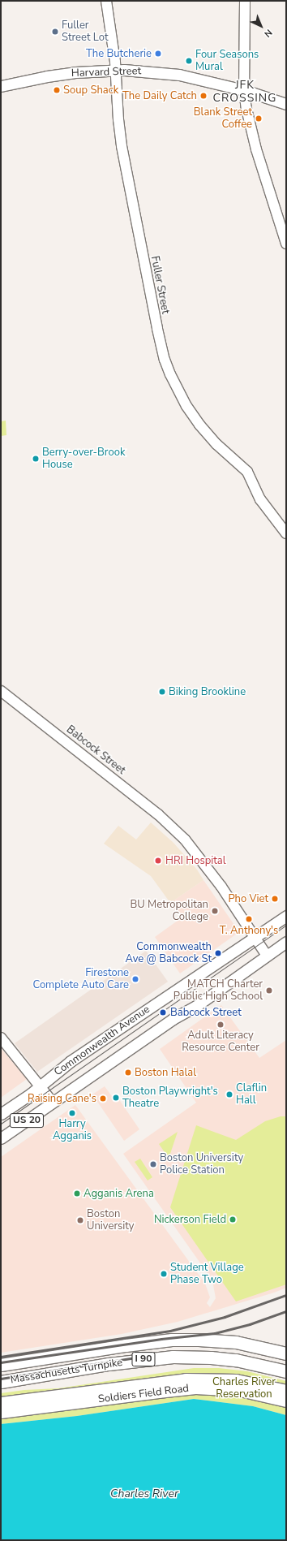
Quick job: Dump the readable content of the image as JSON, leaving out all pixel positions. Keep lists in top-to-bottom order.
{
  "streets": {
    "highway": ["I 90", "Massachusetts Turnpike", "Soldiers Field Road"],
    "main road": ["Harvard Street", "Commonwealth Avenue", "US 20"],
    "street": ["Fuller Street", "Babcock Street"]
  },
  "crossings": [
    ["Harvard Street", "Fuller Street"],
    ["Babcock Street", "Commonwealth Avenue"],
    ["Babcock Street", "US 20"]
  ],
  "districts": ["JFK CROSSING"],
  "water": ["Charles River"],
  "parks": ["Charles River Reservation"],
  "places": [
    "Fuller Street Lot",
    "The Butcherie",
    "Four Seasons Mural",
    "Soup Shack",
    "The Daily Catch",
    "Blank Street Coffee",
    "Berry-over-Brook House",
    "Biking Brookline",
    "HRI Hospital",
    "Pho Viet",
    "BU Metropolitan College",
    "T. Anthony's",
    "Commonwealth Ave @ Babcock St",
    "Firestone Complete Auto Care",
    "MATCH Charter Public High School",
    "Babcock Street",
    "Adult Literacy Resource Center",
    "Boston Halal",
    "Claflin Hall",
    "Boston Playwright's Theatre",
    "Raising Cane's",
    "Harry Agganis",
    "Boston University Police Station",
    "Agganis Arena",
    "Nickerson Field",
    "Boston University",
    "Student Village Phase Two"
  ],
  "north": "bottom right"
}
